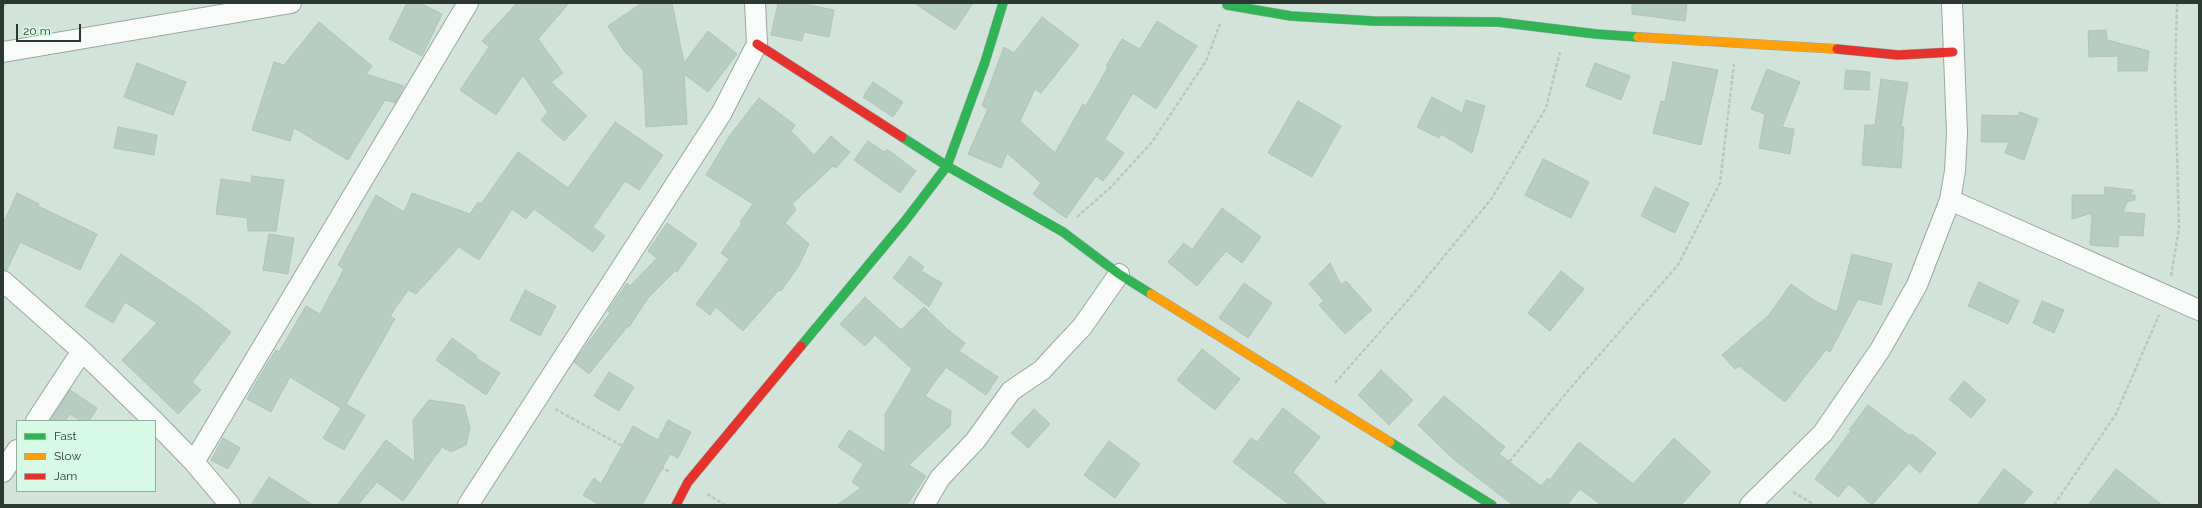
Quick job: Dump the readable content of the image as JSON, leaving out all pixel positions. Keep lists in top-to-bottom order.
{
  "legend": ["Fast", "Slow", "Jam"],
  "scale_bar": "20 m"
}
